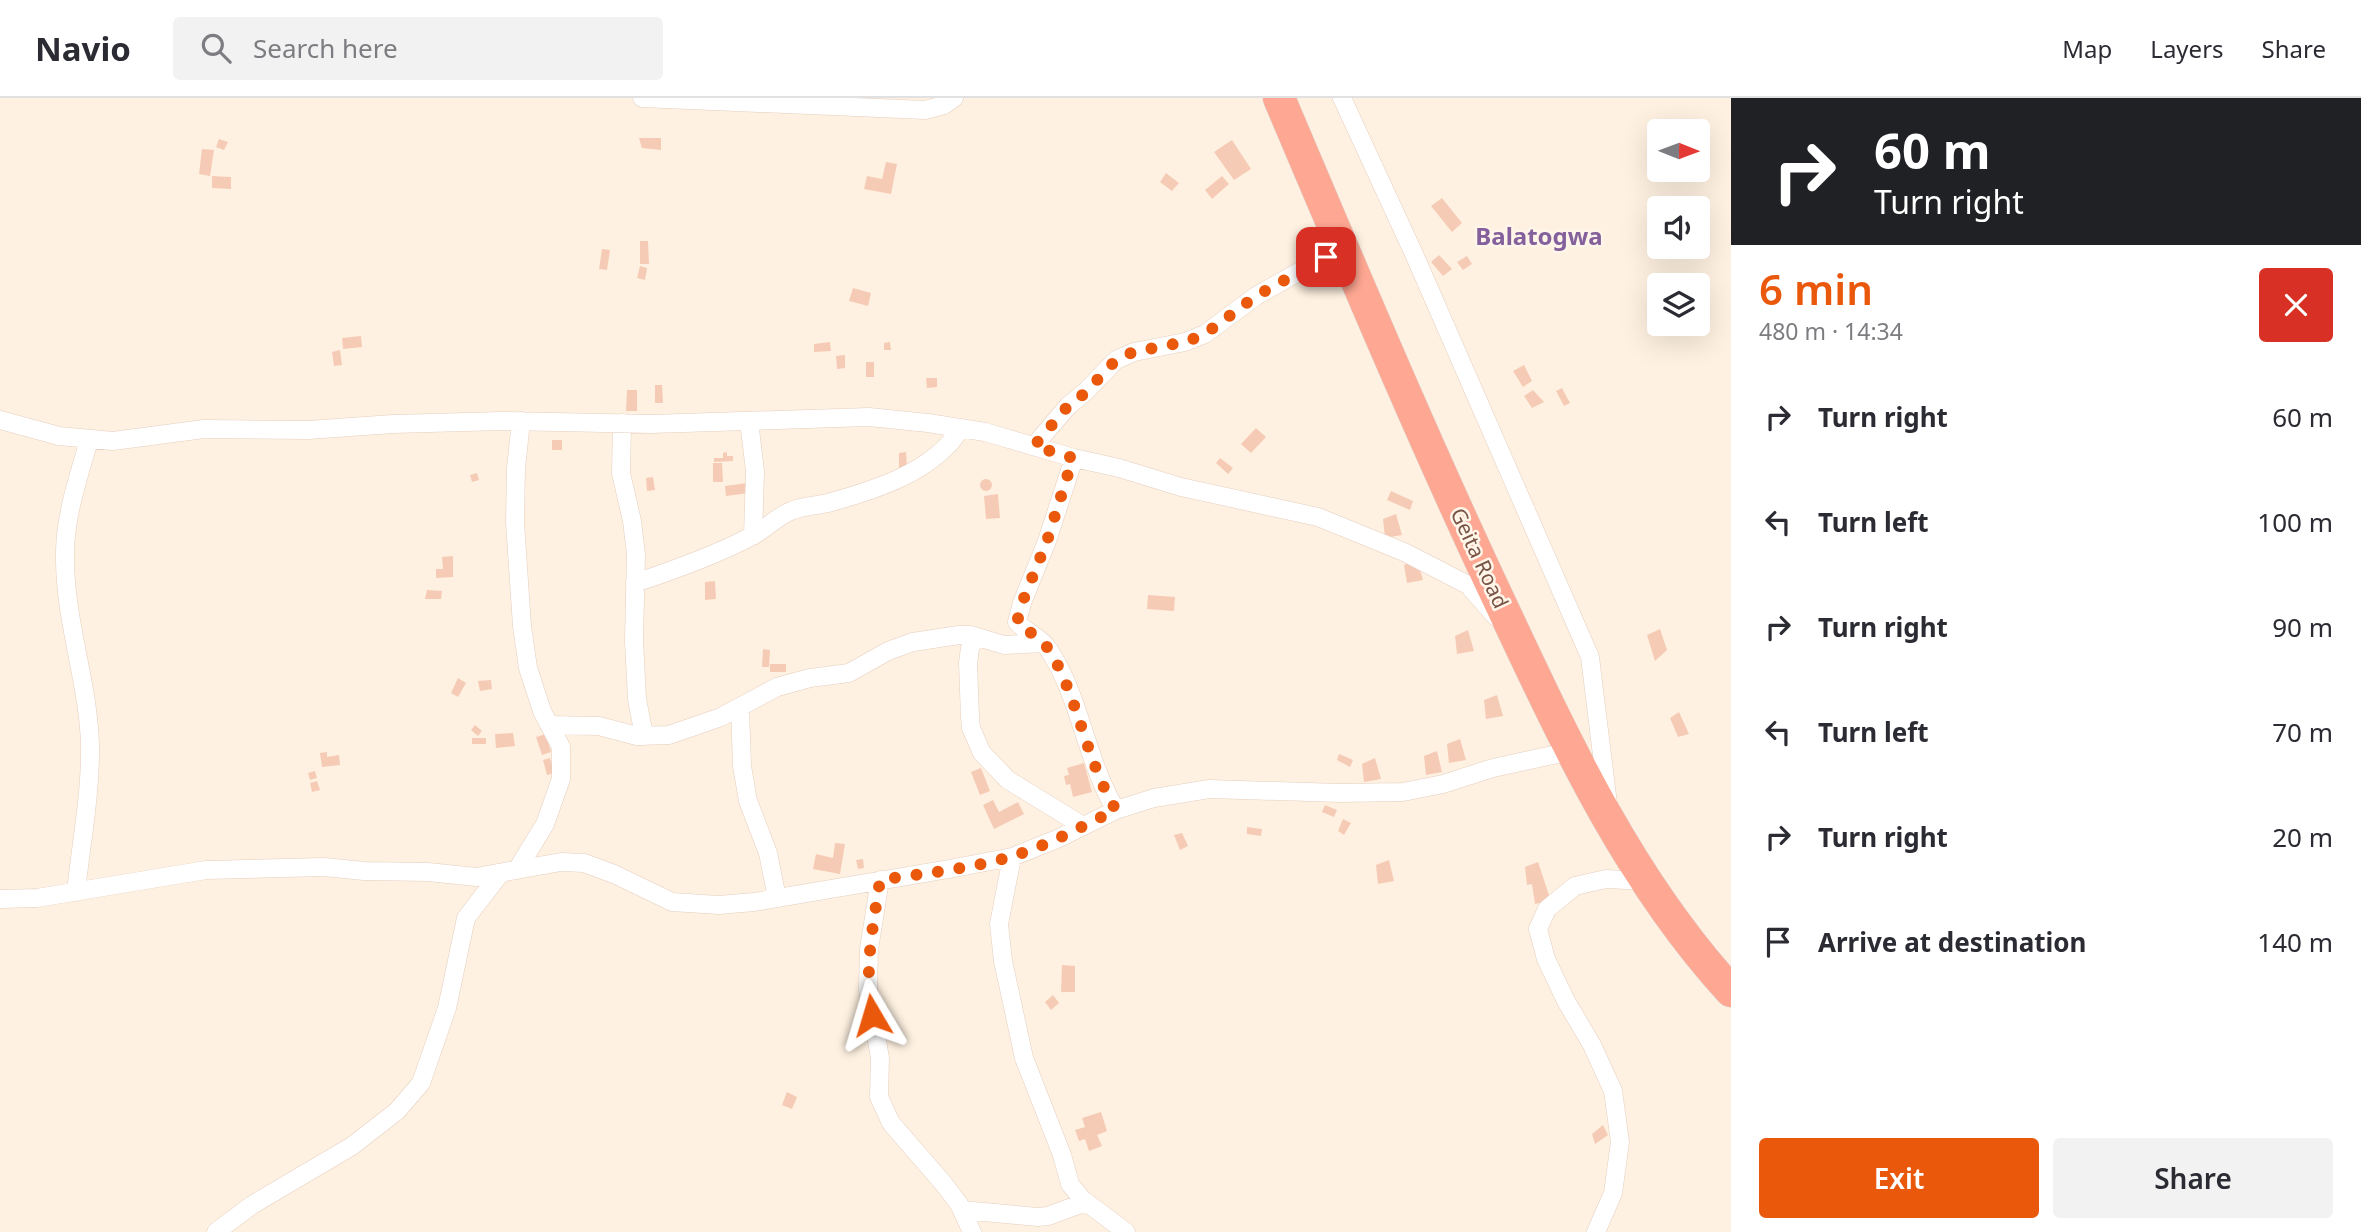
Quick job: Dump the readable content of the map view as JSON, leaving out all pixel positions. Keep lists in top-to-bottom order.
{
  "streets": {
    "highway": ["Geita Road"]
  },
  "districts": ["Balatogwa"],
  "north": "right",
  "page": {
    "header": "Navio",
    "search": "Search here",
    "nav": ["Map", "Layers", "Share"],
    "turn": ["60 m", "Turn right"],
    "heading": ["6 min", "480 m · 14:34"],
    "list": [
      {
        "name": "Turn right",
        "value": "60 m"
      },
      {
        "name": "Turn left",
        "value": "100 m"
      },
      {
        "name": "Turn right",
        "value": "90 m"
      },
      {
        "name": "Turn left",
        "value": "70 m"
      },
      {
        "name": "Turn right",
        "value": "20 m"
      },
      {
        "name": "Arrive at destination",
        "value": "140 m"
      }
    ],
    "buttons": ["Exit", "Share"]
  }
}
